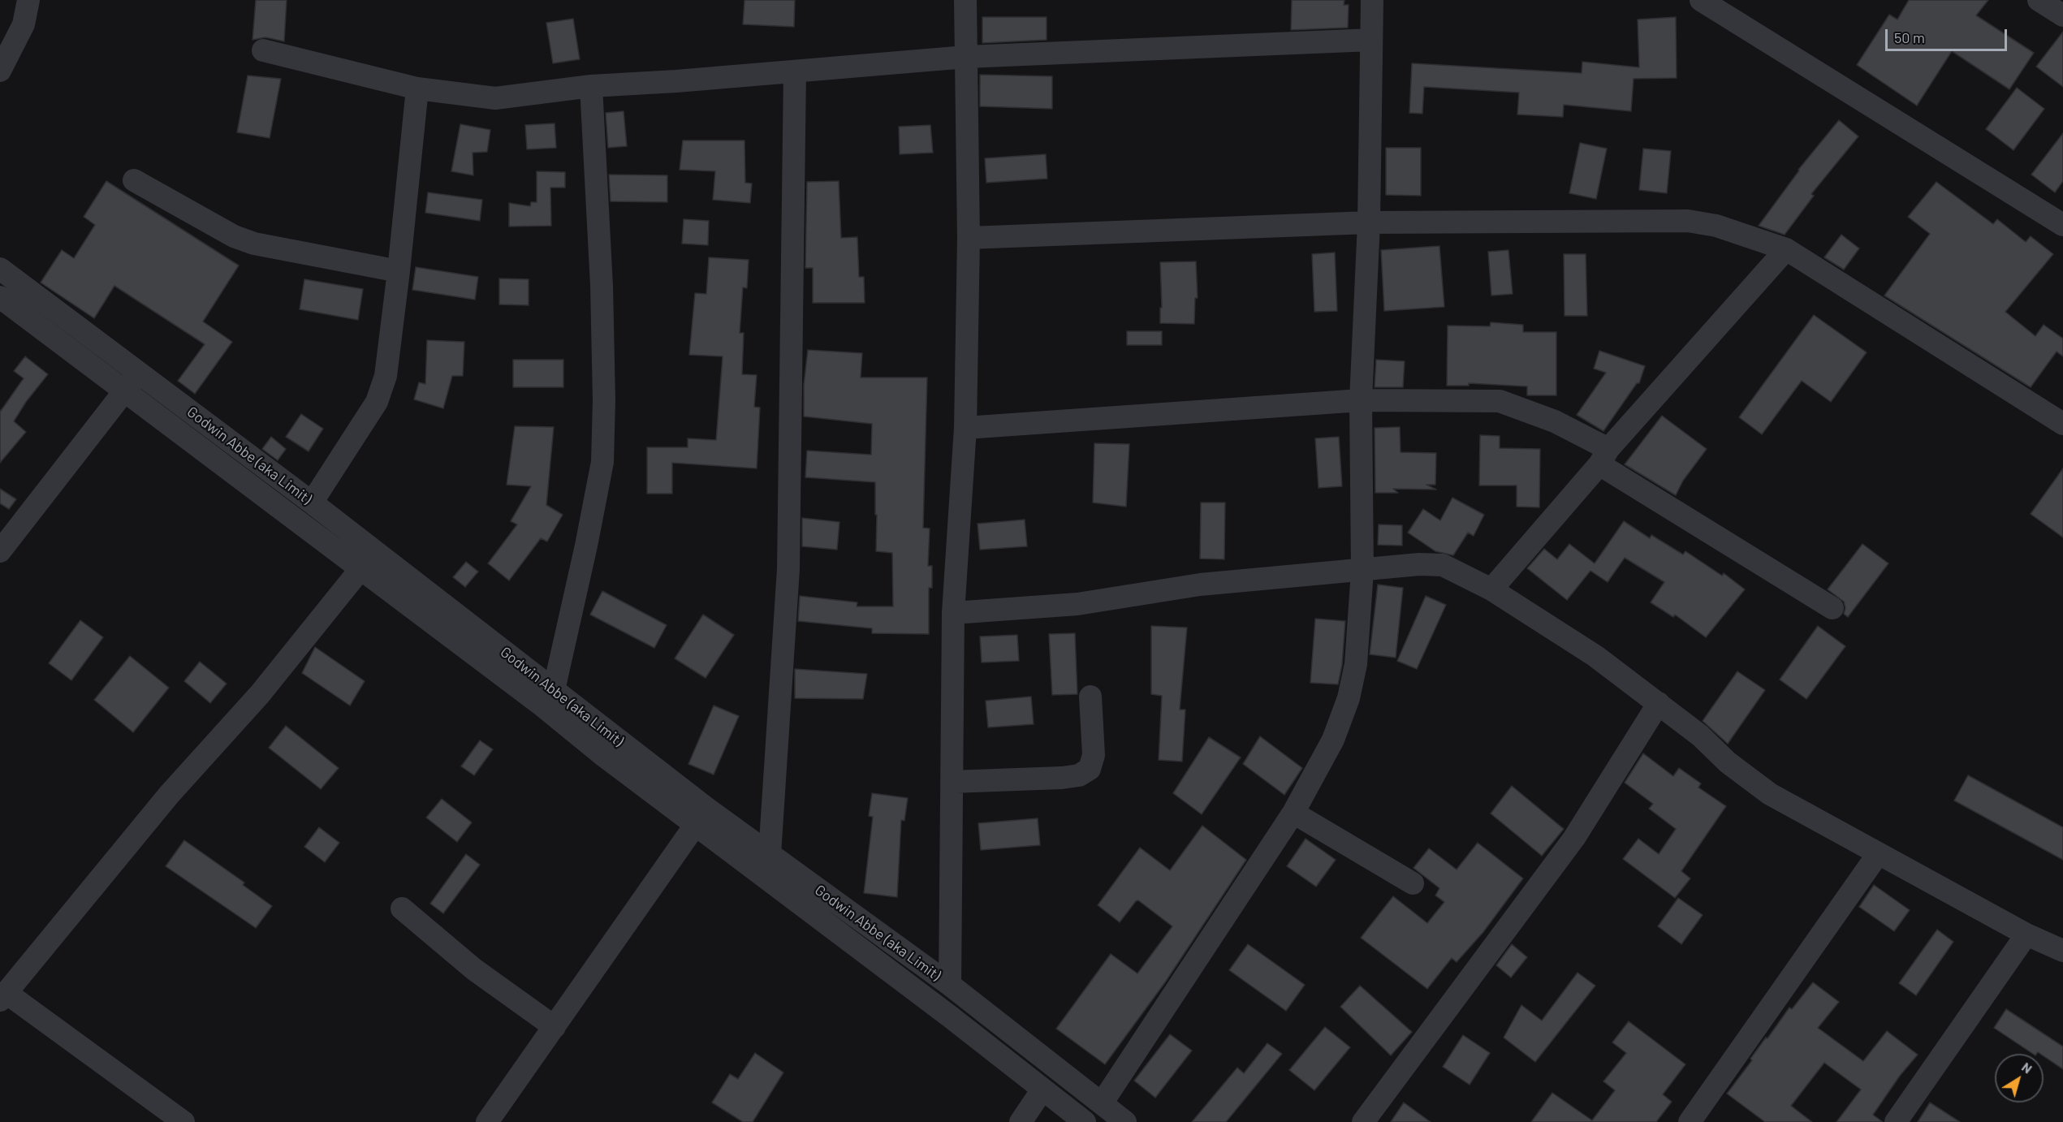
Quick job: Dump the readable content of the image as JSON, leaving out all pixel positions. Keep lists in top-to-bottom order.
{
  "streets": {
    "street": ["Godwin Abbe (aka Limit)"]
  },
  "scale_bar": "50 m",
  "north": "top right"
}
